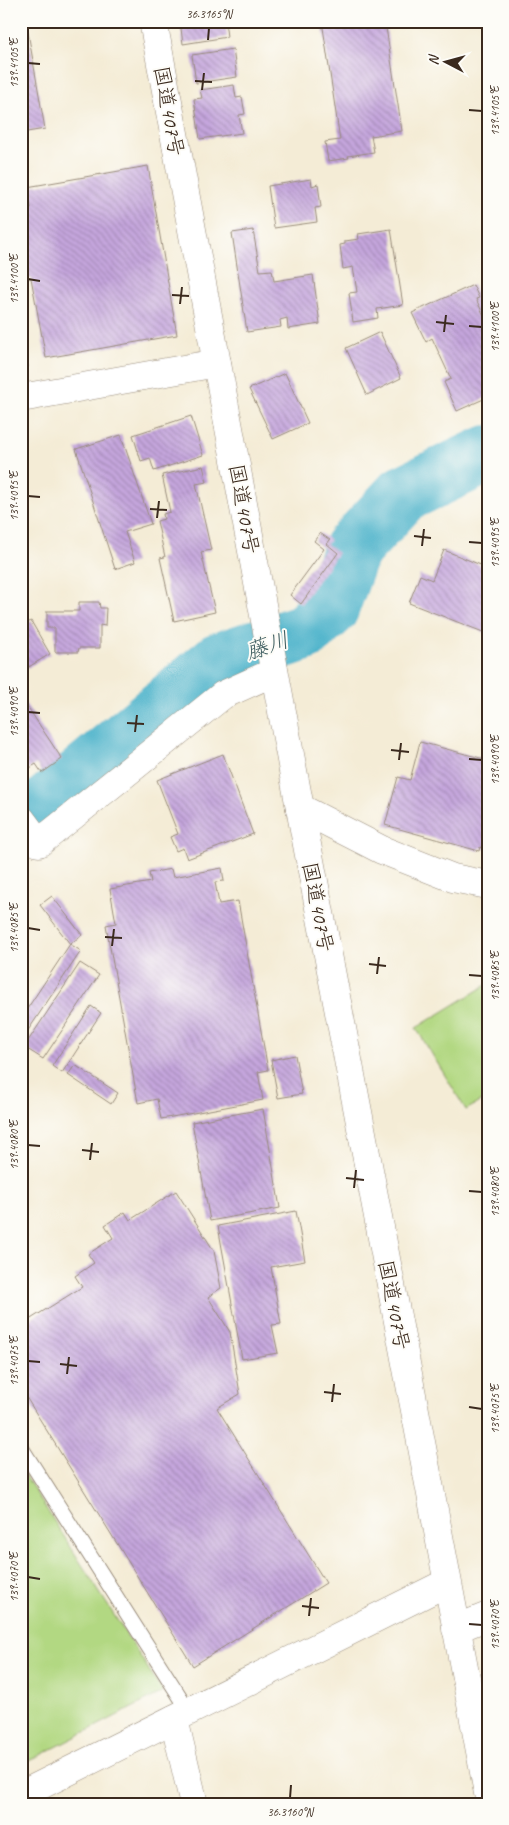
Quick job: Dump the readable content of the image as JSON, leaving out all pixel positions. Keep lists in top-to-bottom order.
{
  "streets": {
    "main road": ["国道407号"]
  },
  "water": ["藤川"],
  "north": "left",
  "coordinates": [
    "36.3165°N",
    "139.4105°E",
    "139.4100°E",
    "139.4095°E",
    "139.4090°E",
    "139.4085°E",
    "139.4080°E",
    "139.4075°E",
    "139.4070°E",
    "36.3160°N"
  ]
}
